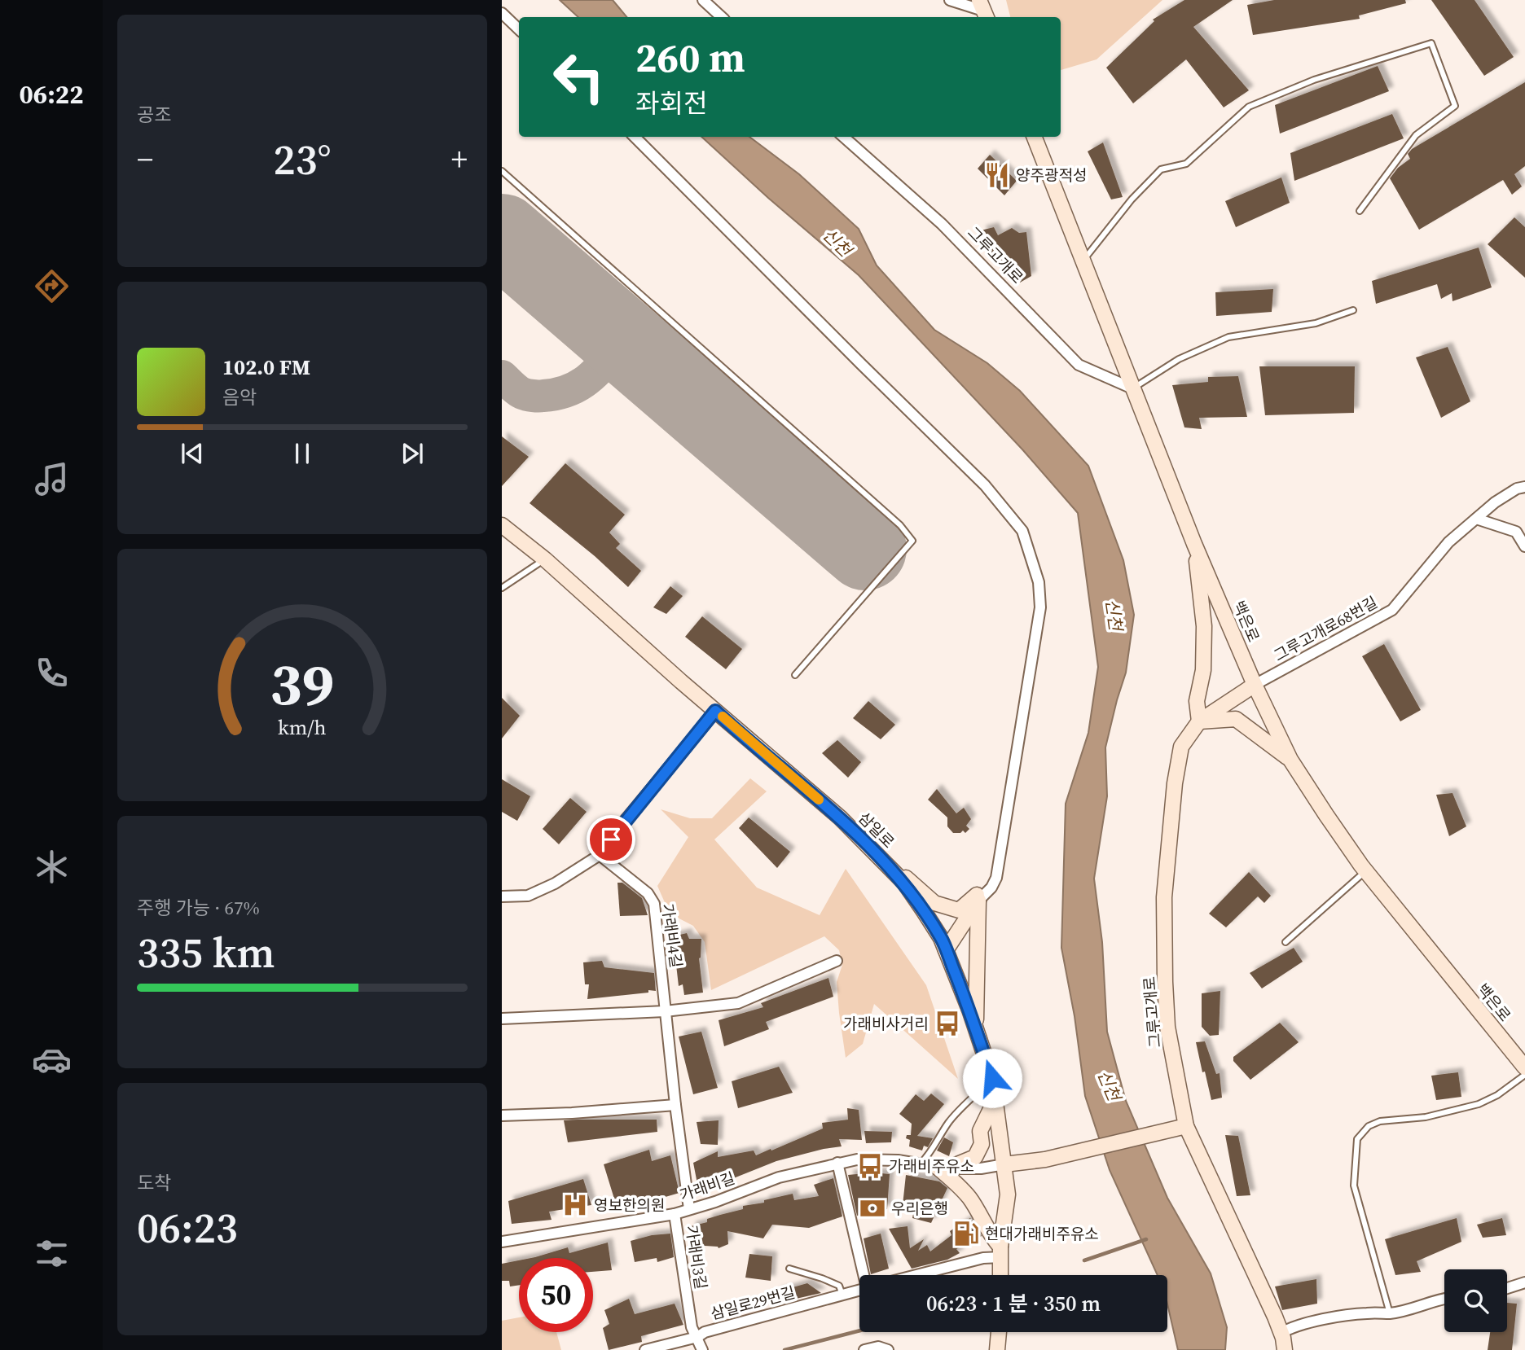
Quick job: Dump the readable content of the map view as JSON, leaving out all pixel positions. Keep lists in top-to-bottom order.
{
  "streets": {
    "main road": ["그루고개로", "백은로", "삼일로"],
    "street": [
      "그루고개로68번길",
      "가래비4길",
      "가래비길",
      "가래비3길",
      "삼일로29번길"
    ]
  },
  "crossings": [
    ["그루고개로", "백은로"],
    ["그루고개로", "그루고개로68번길"],
    ["백은로", "그루고개로68번길"],
    ["삼일로", "가래비길"],
    ["가래비4길", "가래비길"],
    ["가래비길", "가래비3길"],
    ["가래비3길", "삼일로29번길"]
  ],
  "water": ["신천"],
  "places": {
    "restaurant": ["양주광적성"],
    "bus stop": ["가래비사거리", "가래비주유소"],
    "hospital": ["영보한의원"],
    "bank": ["우리은행"],
    "fuel station": ["현대가래비주유소"]
  },
  "page": {
    "tabs": "06:22",
    "tile": [
      "공조",
      ["주행 가능 · 67%", "335 km"],
      ["도착", "06:23"]
    ],
    "turn": ["260 m", "좌회전"],
    "heat": ["−", "23°", "+"],
    "song": ["102.0 FM", "음악"],
    "limit": "50",
    "trip": "06:23 · 1 분 · 350 m",
    "gauge": ["39", "km/h"]
  }
}
